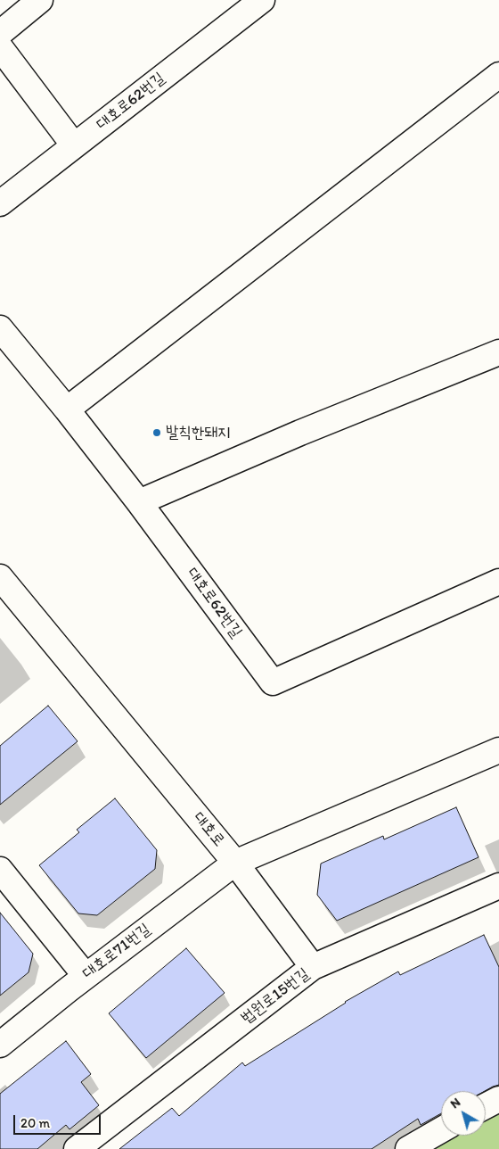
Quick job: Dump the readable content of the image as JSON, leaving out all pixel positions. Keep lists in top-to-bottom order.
{
  "streets": {
    "street": [
      "대호로62번길",
      "대호로",
      "대호로71번길",
      "법원로15번길"
    ]
  },
  "crossings": [
    ["대호로", "대호로71번길"]
  ],
  "places": ["발칙한돼지"],
  "scale_bar": "20 m",
  "north": "top left"
}
